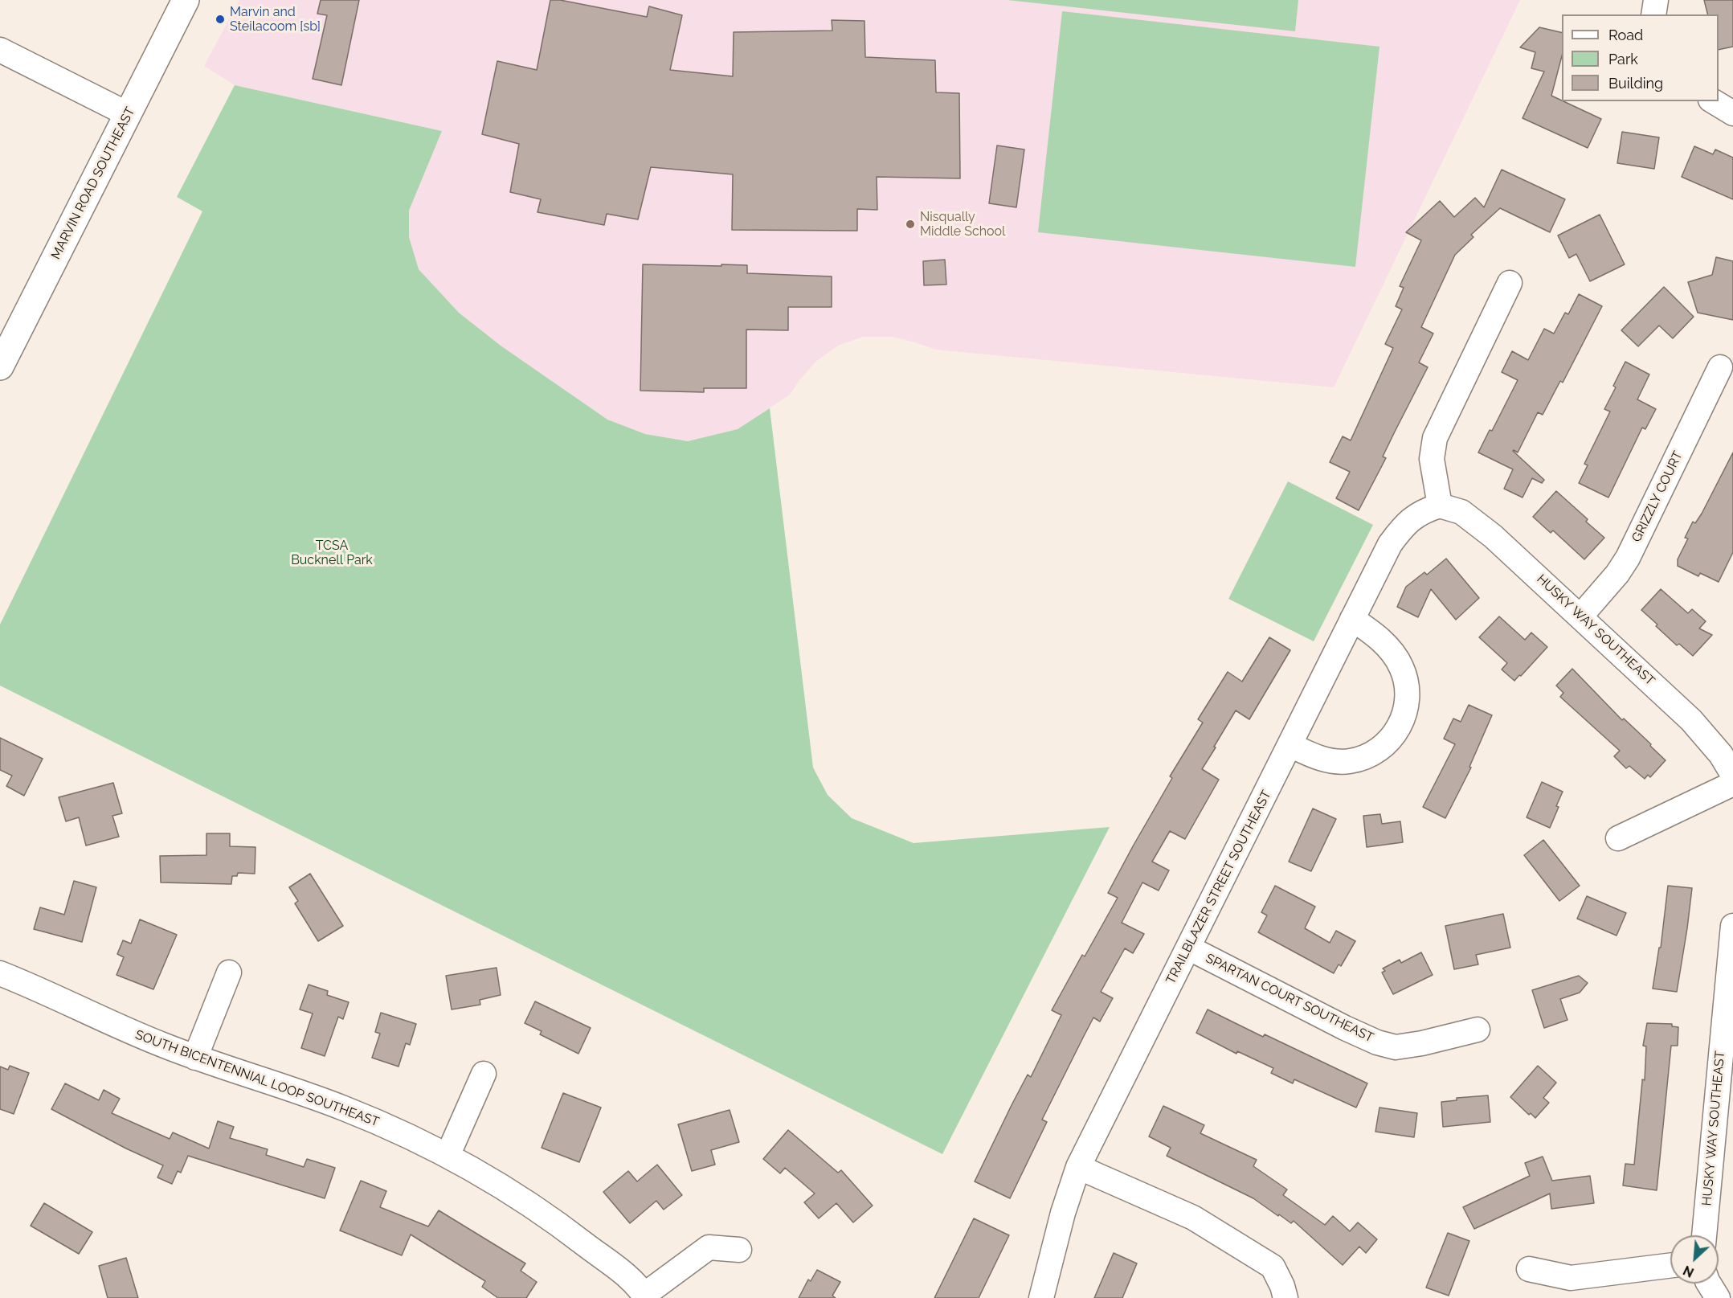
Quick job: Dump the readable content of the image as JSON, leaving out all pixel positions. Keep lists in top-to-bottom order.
{
  "streets": {
    "main road": ["MARVIN ROAD SOUTHEAST"],
    "street": [
      "GRIZZLY COURT",
      "HUSKY WAY SOUTHEAST",
      "TRAILBLAZER STREET SOUTHEAST",
      "SPARTAN COURT SOUTHEAST",
      "SOUTH BICENTENNIAL LOOP SOUTHEAST"
    ]
  },
  "crossings": [
    ["GRIZZLY COURT", "HUSKY WAY SOUTHEAST"],
    ["HUSKY WAY SOUTHEAST", "TRAILBLAZER STREET SOUTHEAST"],
    ["TRAILBLAZER STREET SOUTHEAST", "SPARTAN COURT SOUTHEAST"]
  ],
  "parks": ["TCSA Bucknell Park"],
  "places": ["Marvin and Steilacoom [sb]", "Nisqually Middle School"],
  "legend": ["Road", "Park", "Building"],
  "north": "bottom left"
}
